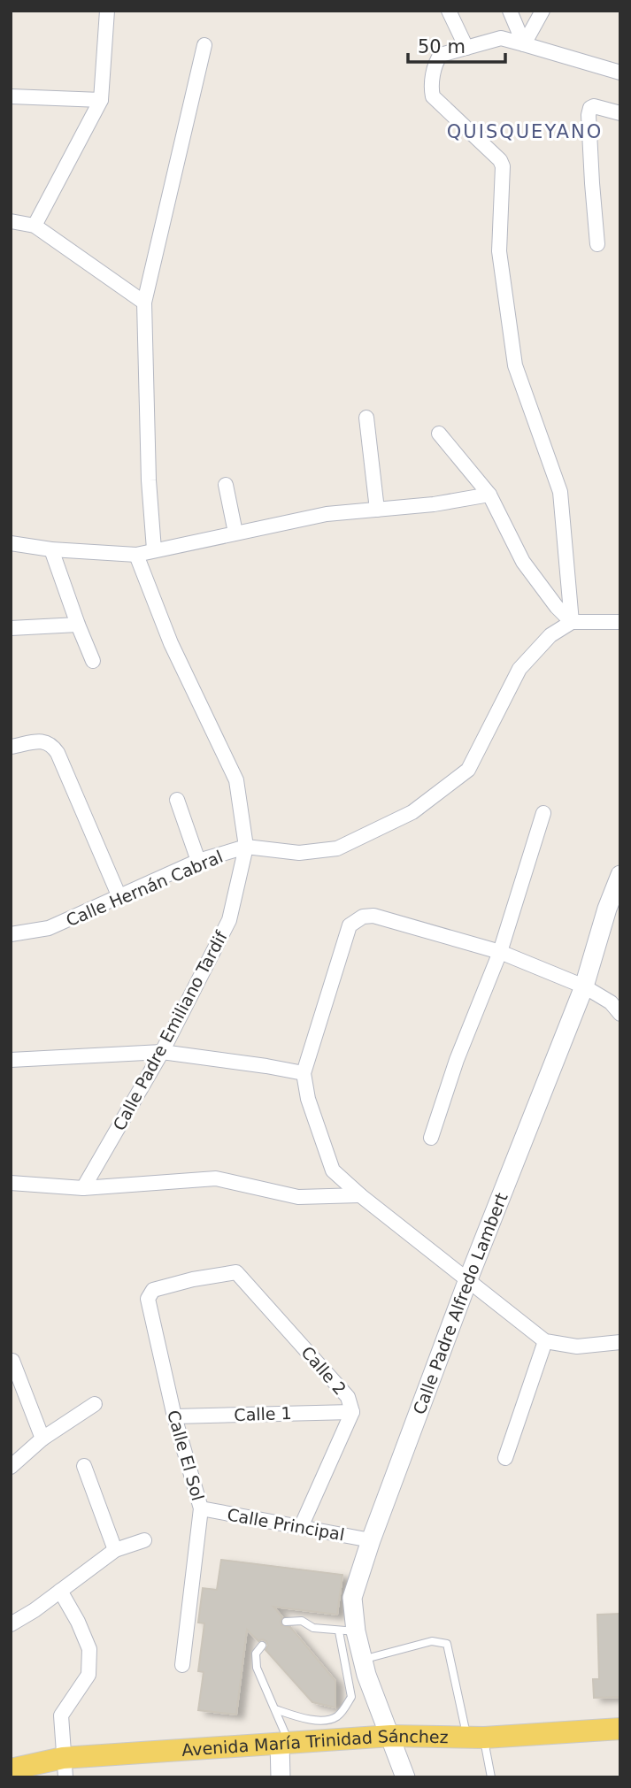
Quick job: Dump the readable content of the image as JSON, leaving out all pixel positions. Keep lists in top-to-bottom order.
{
  "streets": {
    "main road": ["Avenida María Trinidad Sánchez"],
    "street": [
      "Calle Hernán Cabral",
      "Calle Padre Emiliano Tardif",
      "Calle Padre Alfredo Lambert",
      "Calle 2",
      "Calle 1",
      "Calle El Sol",
      "Calle Principal"
    ]
  },
  "crossings": [
    ["Calle Hernán Cabral", "Calle Padre Emiliano Tardif"],
    ["Calle Padre Alfredo Lambert", "Calle Principal"],
    ["Calle Padre Alfredo Lambert", "Avenida María Trinidad Sánchez"],
    ["Calle 2", "Calle 1"],
    ["Calle 2", "Calle El Sol"],
    ["Calle 2", "Calle Principal"],
    ["Calle 1", "Calle El Sol"],
    ["Calle El Sol", "Calle Principal"]
  ],
  "districts": ["QUISQUEYANO"],
  "scale_bar": "50 m"
}
